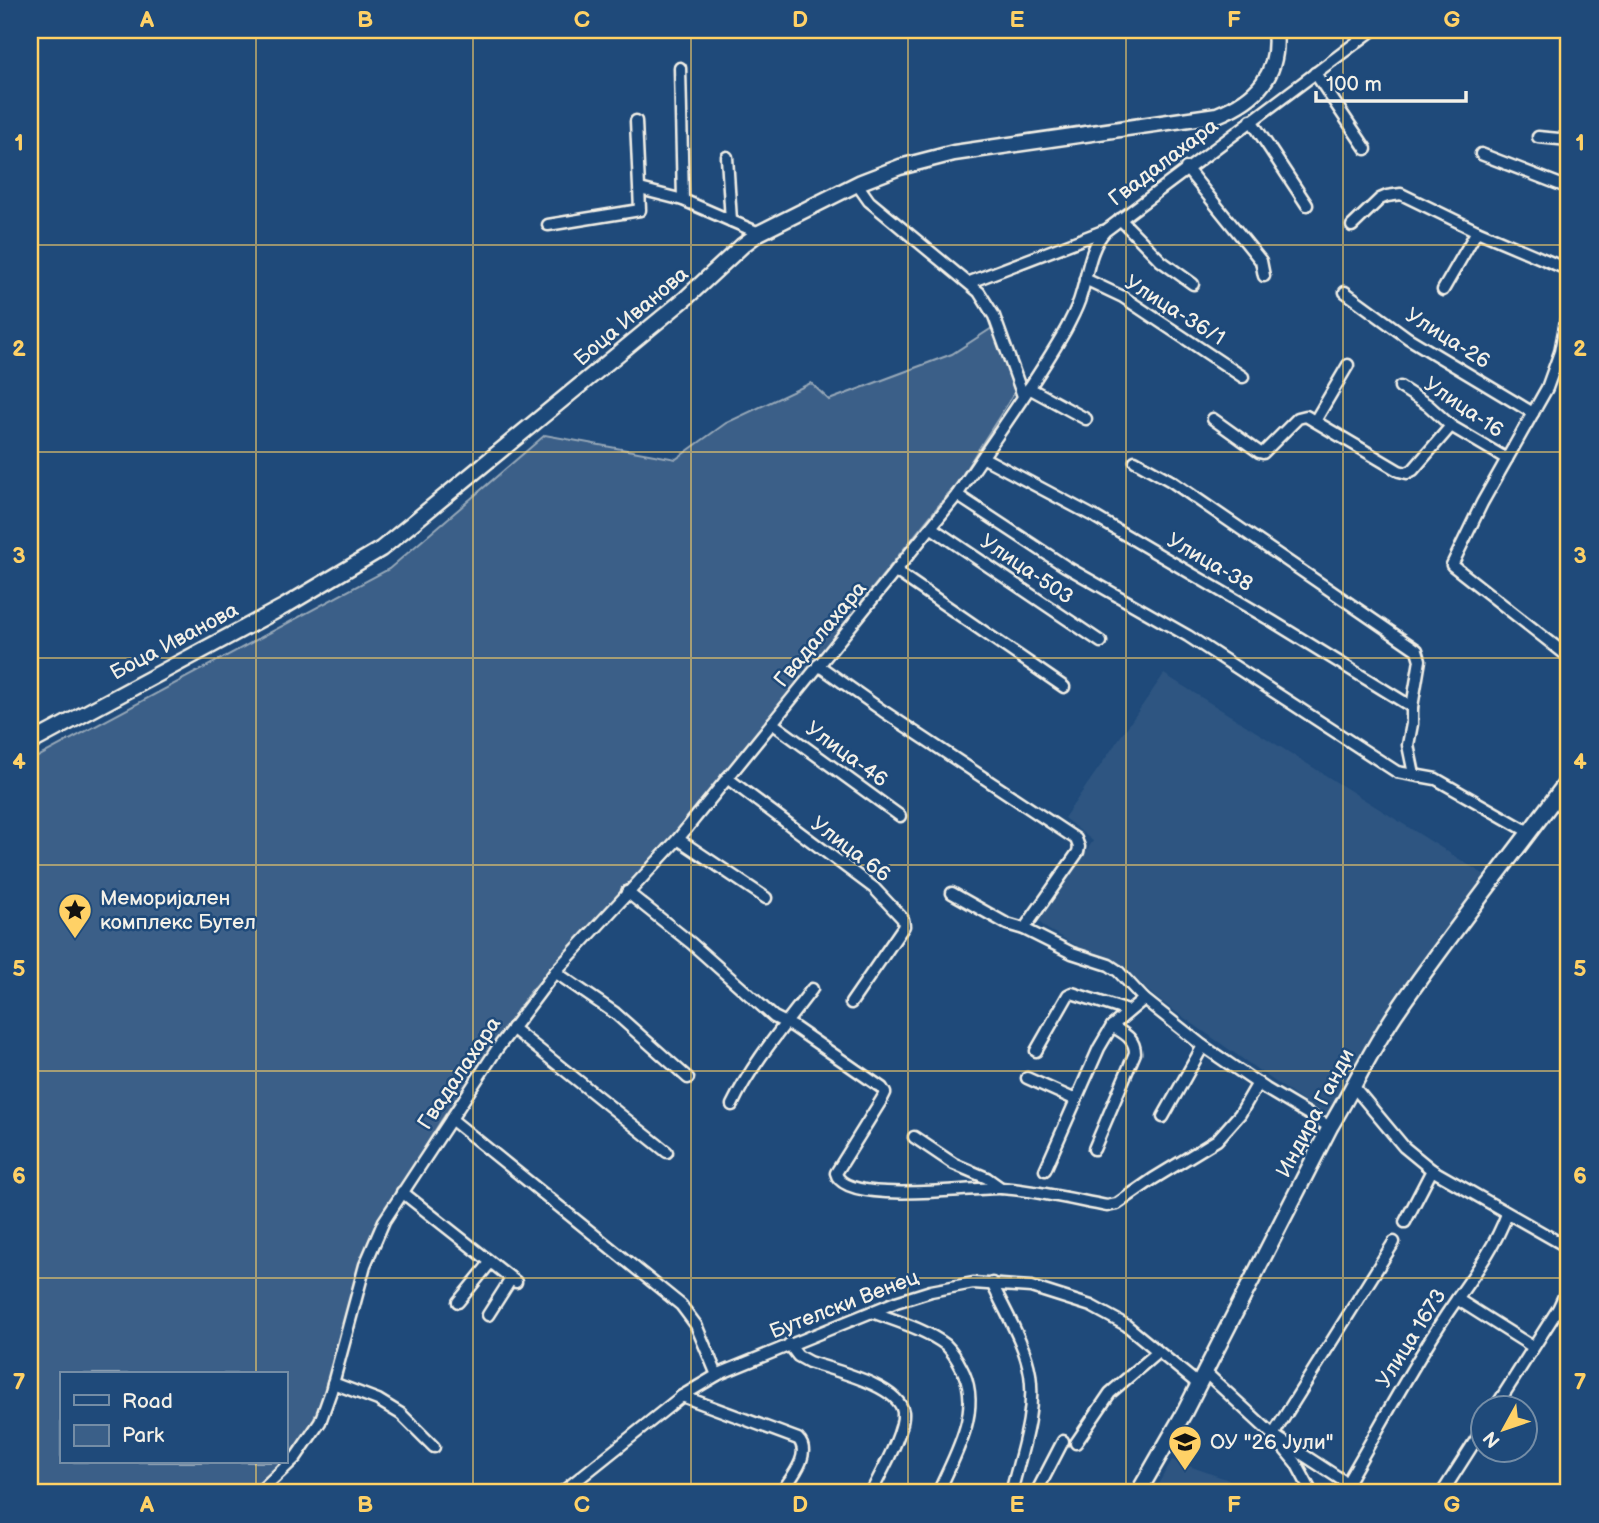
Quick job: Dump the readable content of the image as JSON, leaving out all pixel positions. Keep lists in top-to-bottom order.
{
  "streets": {
    "street": [
      "Гвадалахара",
      "Улица-36/1",
      "Боца Иванова",
      "Улица-26",
      "Улица-16",
      "Улица-38",
      "Улица-503",
      "Улица-46",
      "Улица 66",
      "Индира Ганди",
      "Бутелски Венец",
      "Улица 1673"
    ]
  },
  "crossings": [
    ["Гвадалахара", "Улица-36/1"],
    ["Гвадалахара", "Улица-38"],
    ["Гвадалахара", "Улица-503"],
    ["Гвадалахара", "Улица-46"],
    ["Гвадалахара", "Улица 66"],
    ["Индира Ганди", "Бутелски Венец"],
    ["Бутелски Венец", "Улица 1673"]
  ],
  "places": {
    "place": ["Меморијален комплекс Бутел"],
    "school or university": ["ОУ \"26 Јули\""]
  },
  "legend": ["Road", "Park"],
  "scale_bar": "100 m",
  "north": "bottom left",
  "grid": {
    "columns": [
      "A",
      "B",
      "C",
      "D",
      "E",
      "F",
      "G"
    ],
    "rows": [
      "1",
      "2",
      "3",
      "4",
      "5",
      "6",
      "7"
    ]
  }
}
